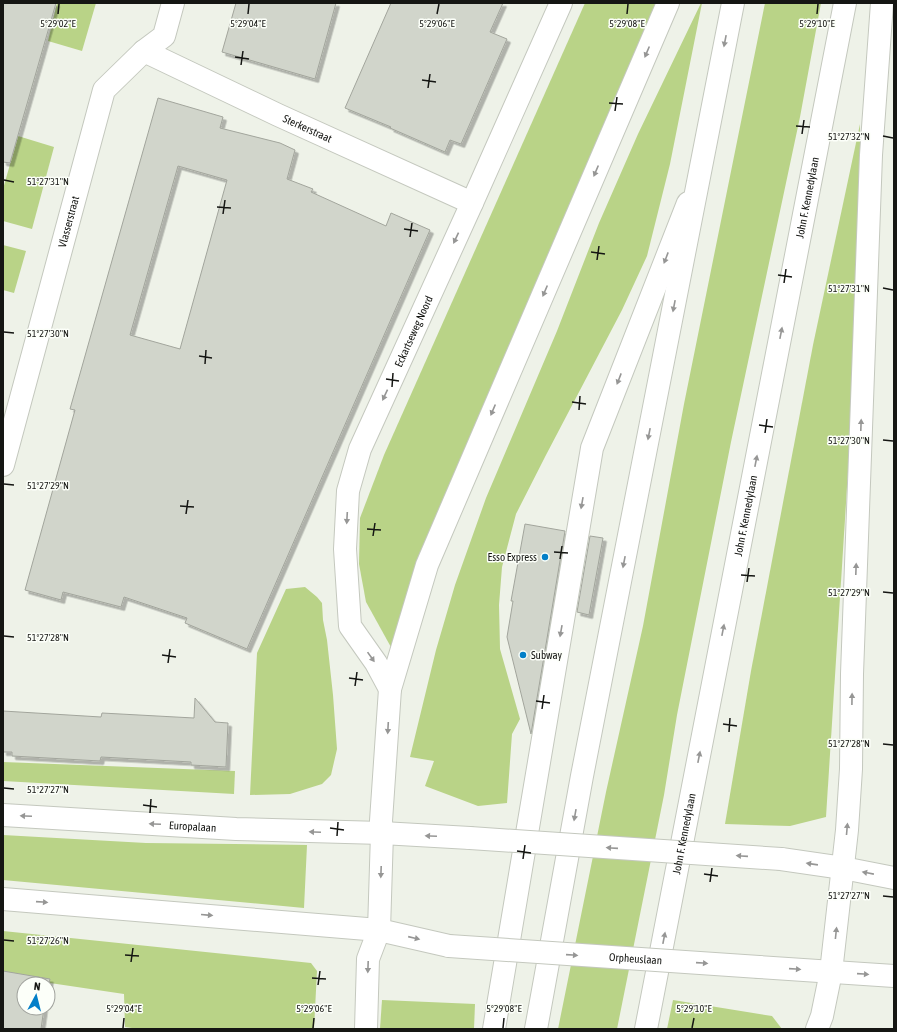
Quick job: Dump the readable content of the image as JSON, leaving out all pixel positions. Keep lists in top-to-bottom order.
{
  "streets": {
    "main road": [
      "Sterkerstraat",
      "John F. Kennedylaan",
      "Vlasserstraat",
      "Eckartseweg Noord",
      "Europalaan",
      "Orpheuslaan"
    ]
  },
  "crossings": [
    ["Sterkerstraat", "Vlasserstraat"],
    ["Sterkerstraat", "Eckartseweg Noord"]
  ],
  "places": ["Esso Express", "Subway"],
  "north": "top",
  "coordinates": [
    "5°29'02\"E",
    "5°29'04\"E",
    "5°29'06\"E",
    "5°29'08\"E",
    "5°29'10\"E",
    "51°27'32\"N",
    "51°27'31\"N",
    "51°27'30\"N",
    "51°27'29\"N",
    "51°27'28\"N",
    "51°27'27\"N",
    "51°27'26\"N"
  ]
}
